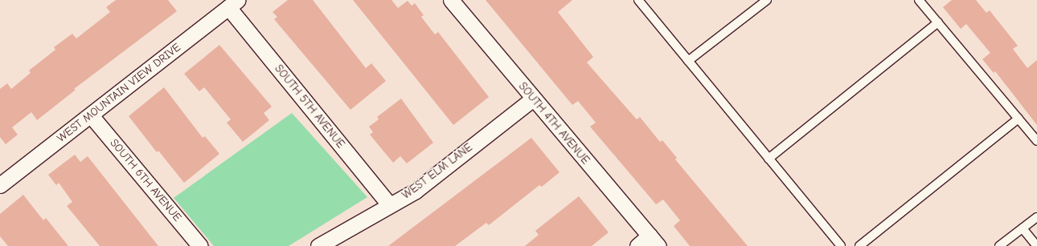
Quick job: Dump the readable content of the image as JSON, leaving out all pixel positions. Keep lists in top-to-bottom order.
{
  "streets": {
    "street": [
      "WEST MOUNTAIN VIEW DRIVE",
      "SOUTH 5TH AVENUE",
      "SOUTH 4TH AVENUE",
      "WEST ELM LANE",
      "SOUTH 6TH AVENUE"
    ]
  },
  "crossings": [
    ["WEST MOUNTAIN VIEW DRIVE", "SOUTH 5TH AVENUE"],
    ["WEST MOUNTAIN VIEW DRIVE", "SOUTH 6TH AVENUE"],
    ["SOUTH 5TH AVENUE", "WEST ELM LANE"],
    ["SOUTH 4TH AVENUE", "WEST ELM LANE"]
  ]
}
